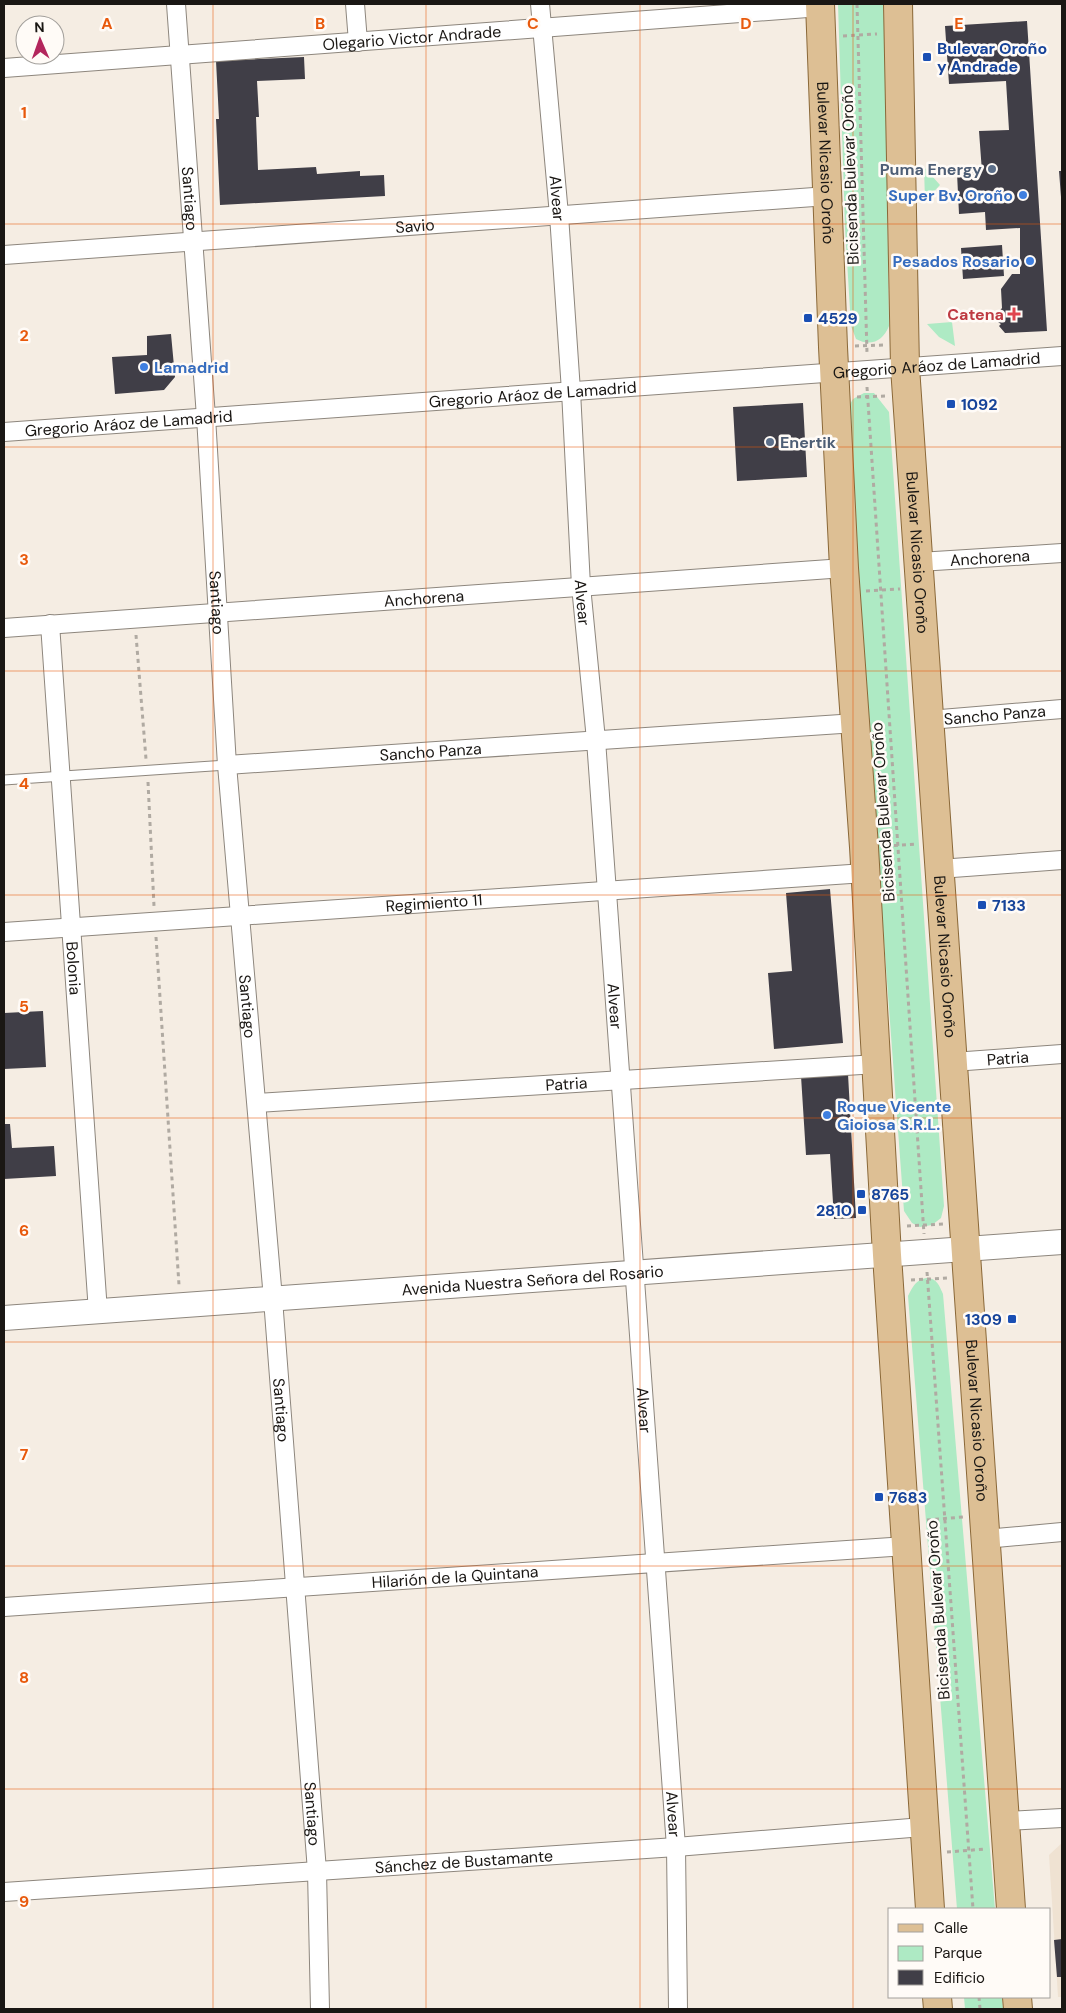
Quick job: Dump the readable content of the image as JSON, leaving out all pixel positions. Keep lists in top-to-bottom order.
{
  "streets": {
    "main road": ["Bulevar Nicasio Oroño"],
    "street": [
      "Olegario Victor Andrade",
      "Alvear",
      "Santiago",
      "Savio",
      "Gregorio Aráoz de Lamadrid",
      "Anchorena",
      "Sancho Panza",
      "Regimiento 11",
      "Bolonia",
      "Patria",
      "Avenida Nuestra Señora del Rosario",
      "Hilarión de la Quintana",
      "Sánchez de Bustamante"
    ],
    "path": ["Bicisenda Bulevar Oroño"]
  },
  "crossings": [
    ["Olegario Victor Andrade", "Bulevar Nicasio Oroño"],
    ["Olegario Victor Andrade", "Alvear"],
    ["Olegario Victor Andrade", "Santiago"],
    ["Bulevar Nicasio Oroño", "Savio"],
    ["Bulevar Nicasio Oroño", "Gregorio Aráoz de Lamadrid"],
    ["Bulevar Nicasio Oroño", "Anchorena"],
    ["Bulevar Nicasio Oroño", "Sancho Panza"],
    ["Bulevar Nicasio Oroño", "Regimiento 11"],
    ["Bulevar Nicasio Oroño", "Patria"],
    ["Bulevar Nicasio Oroño", "Avenida Nuestra Señora del Rosario"],
    ["Bulevar Nicasio Oroño", "Hilarión de la Quintana"],
    ["Bulevar Nicasio Oroño", "Sánchez de Bustamante"],
    ["Alvear", "Savio"],
    ["Alvear", "Gregorio Aráoz de Lamadrid"],
    ["Alvear", "Anchorena"],
    ["Alvear", "Sancho Panza"],
    ["Alvear", "Regimiento 11"],
    ["Alvear", "Patria"],
    ["Alvear", "Avenida Nuestra Señora del Rosario"],
    ["Alvear", "Hilarión de la Quintana"],
    ["Alvear", "Sánchez de Bustamante"],
    ["Santiago", "Savio"],
    ["Santiago", "Gregorio Aráoz de Lamadrid"],
    ["Santiago", "Anchorena"],
    ["Santiago", "Sancho Panza"],
    ["Santiago", "Regimiento 11"],
    ["Santiago", "Patria"],
    ["Santiago", "Avenida Nuestra Señora del Rosario"],
    ["Santiago", "Hilarión de la Quintana"],
    ["Santiago", "Sánchez de Bustamante"],
    ["Anchorena", "Bolonia"],
    ["Sancho Panza", "Bolonia"],
    ["Regimiento 11", "Bolonia"],
    ["Bolonia", "Avenida Nuestra Señora del Rosario"]
  ],
  "places": {
    "transit": [
      "Bulevar Oroño y Andrade",
      "4529",
      "1092",
      "7133",
      "8765",
      "2810",
      "1309",
      "7683"
    ],
    "other": [
      "Puma Energy",
      "Super Bv. Oroño",
      "Pesados Rosario",
      "Lamadrid",
      "Enertik",
      "Roque Vicente Gioiosa S.R.L."
    ],
    "health": ["Catena"]
  },
  "legend": ["Calle", "Parque", "Edificio"],
  "north": "top",
  "grid": {
    "columns": [
      "A",
      "B",
      "C",
      "D",
      "E"
    ],
    "rows": [
      "1",
      "2",
      "3",
      "4",
      "5",
      "6",
      "7",
      "8",
      "9"
    ]
  }
}
